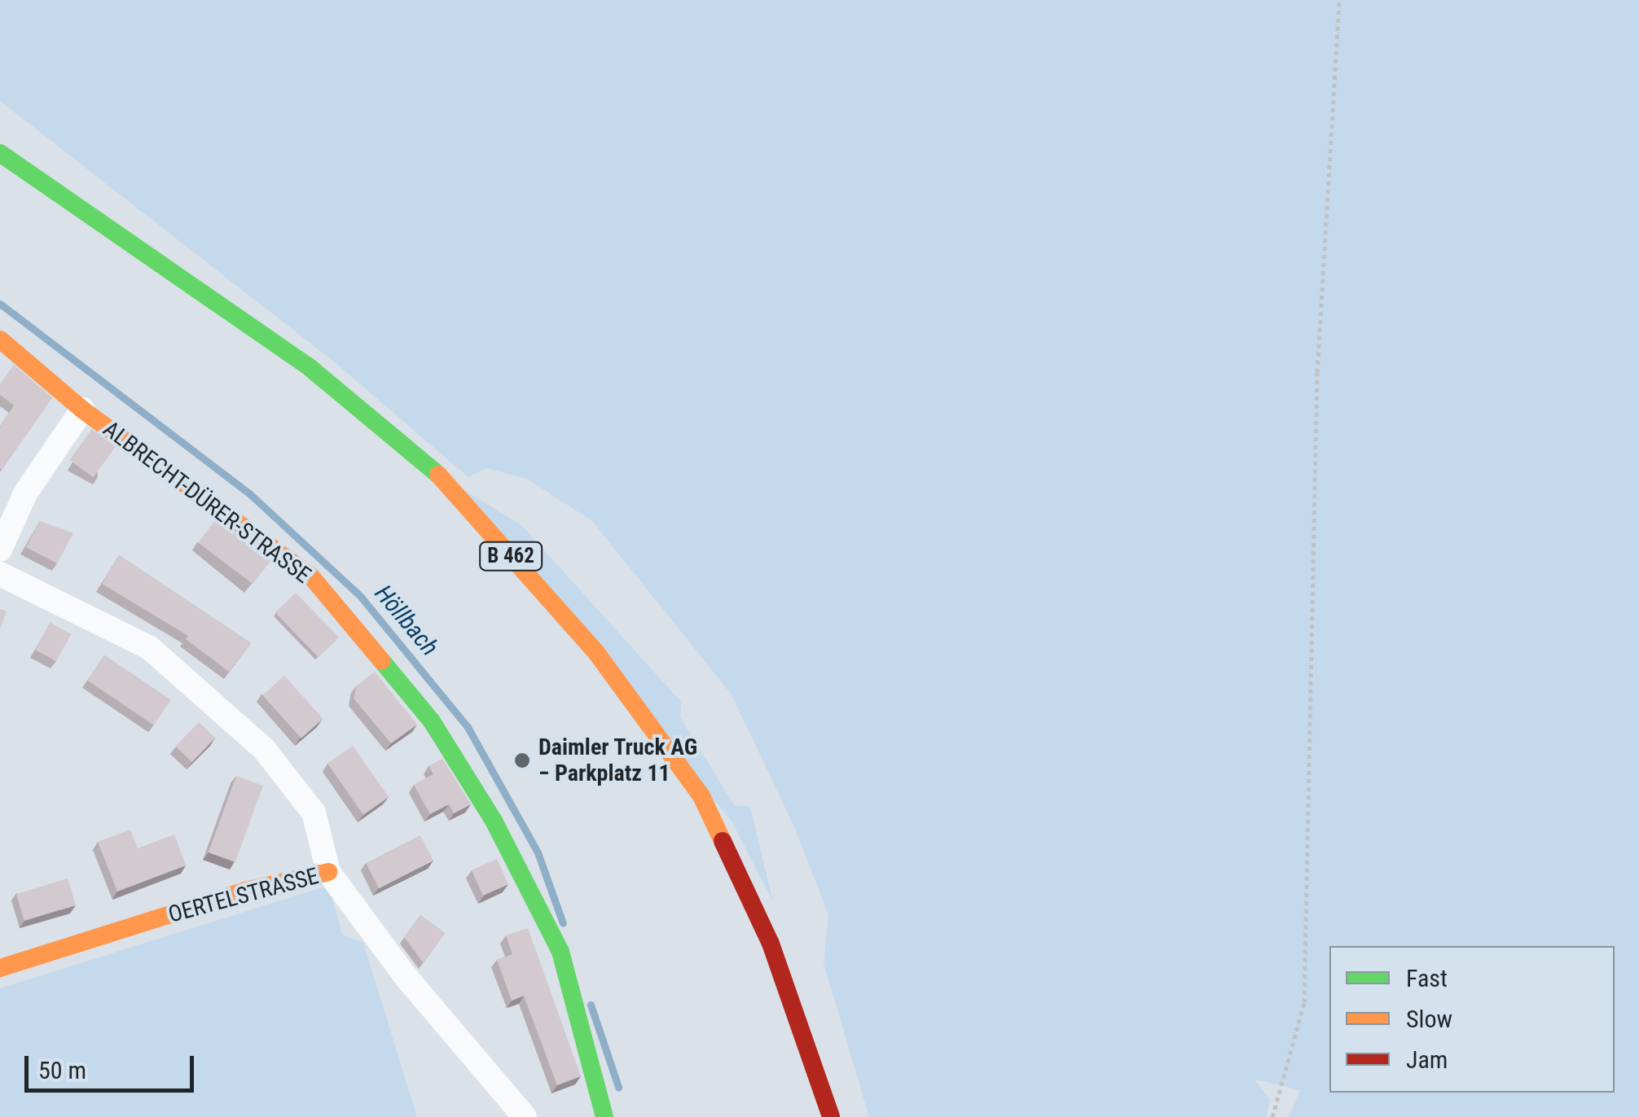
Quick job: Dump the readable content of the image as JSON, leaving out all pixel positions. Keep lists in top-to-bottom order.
{
  "streets": {
    "street": ["ALBRECHT-DÜRER-STRASSE", "B 462", "OERTELSTRASSE"]
  },
  "water": ["Höllbach"],
  "places": ["Daimler Truck AG − Parkplatz 11"],
  "legend": ["Fast", "Slow", "Jam"],
  "scale_bar": "50 m"
}
